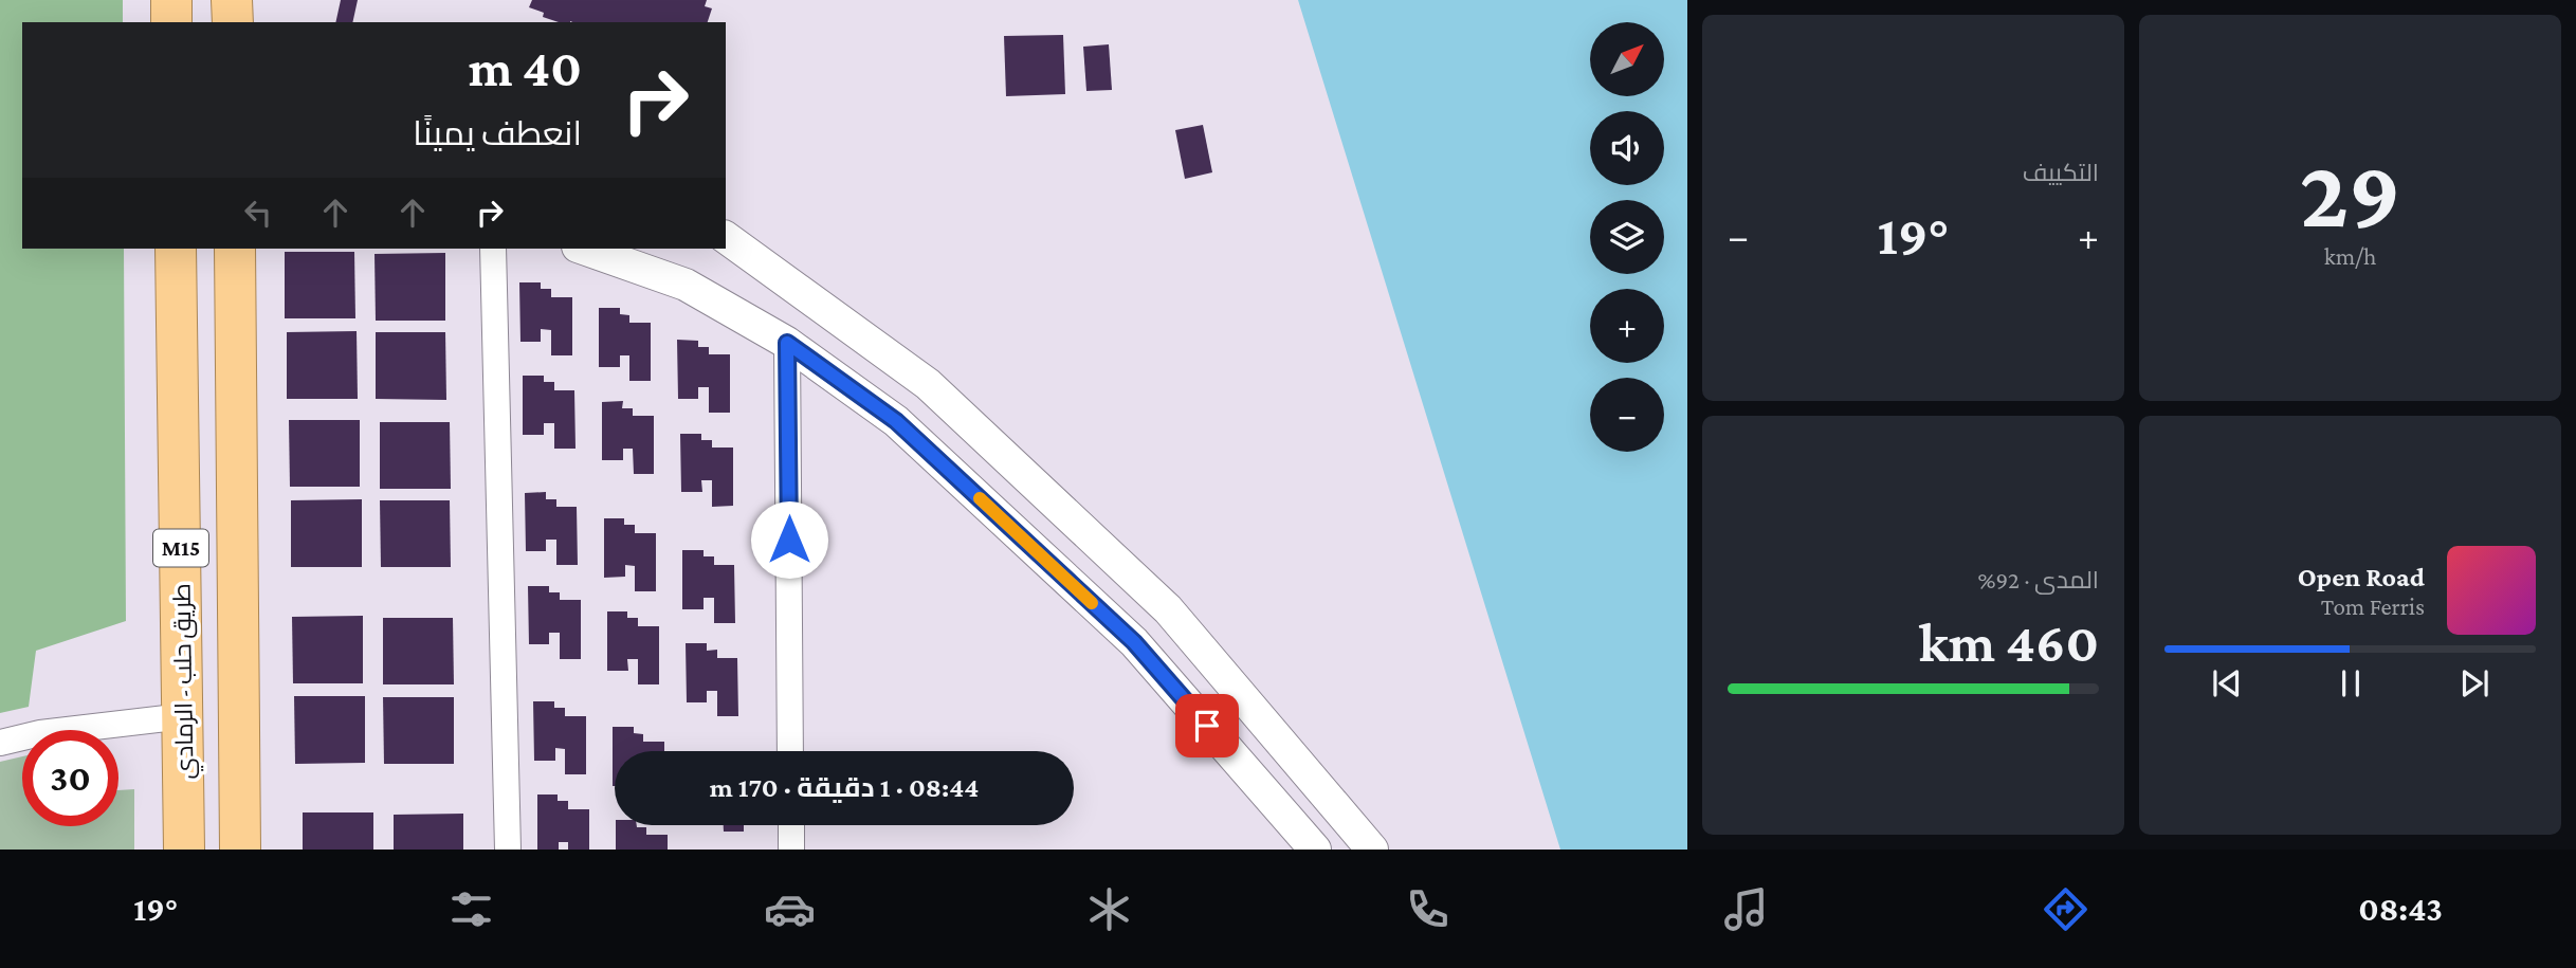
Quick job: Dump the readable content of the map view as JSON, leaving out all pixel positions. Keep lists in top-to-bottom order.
{
  "streets": {
    "highway": ["M15", "طريق حلب - الرمادي"]
  },
  "north": "top right",
  "page": {
    "tile": [
      ["29", "km/h"],
      "التكييف",
      ["المدى · 92%", "460 km"]
    ],
    "map_buttons": ["+", "−"],
    "turn": ["40 m", "انعطف يمينًا"],
    "heat": ["−", "19°", "+"],
    "song": ["Open Road", "Tom Ferris"],
    "limit": "30",
    "trip": "08:44 · 1 دقيقة · 170 m",
    "tabs": ["08:43", "19°"]
  }
}
